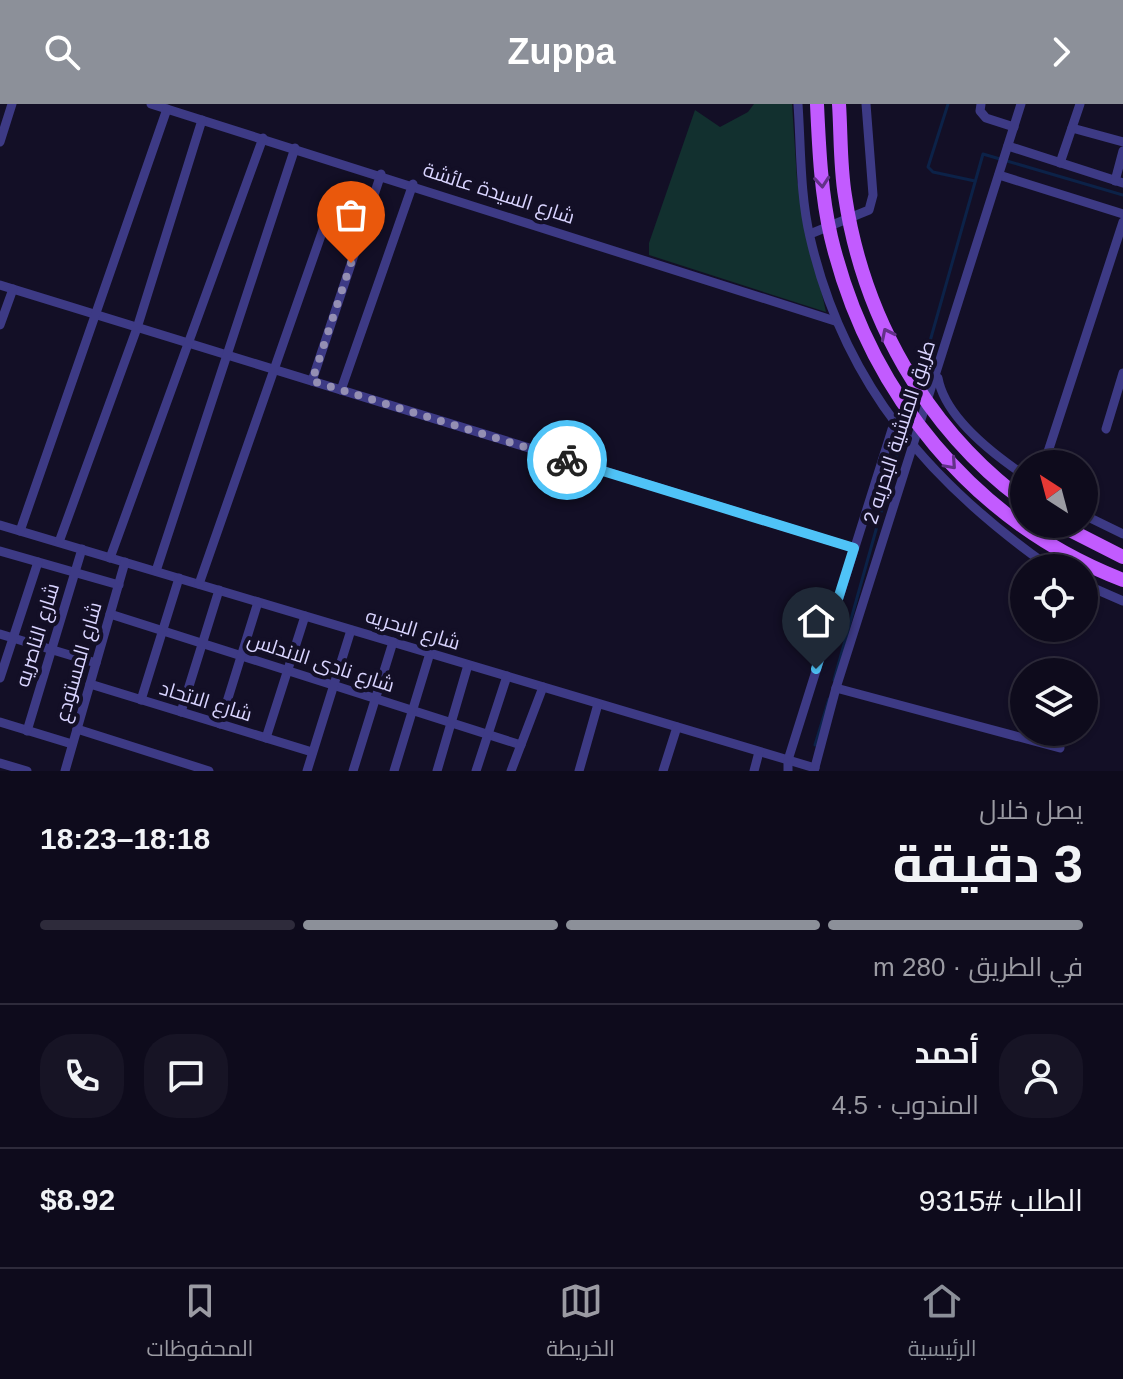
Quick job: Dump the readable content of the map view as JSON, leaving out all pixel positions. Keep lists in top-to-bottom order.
{
  "streets": {
    "street": [
      "شارع السيدة عائشة",
      "طريق المنشية البحريه 2",
      "شارع البحريه",
      "شارع الناصريه",
      "شارع المستودع",
      "شارع نادى الاندلس",
      "شارع الاتحاد"
    ]
  },
  "crossings": [
    ["طريق المنشية البحريه 2", "شارع البحريه"],
    ["شارع البحريه", "شارع الناصريه"],
    ["شارع البحريه", "شارع المستودع"],
    ["شارع المستودع", "شارع نادى الاندلس"],
    ["شارع المستودع", "شارع الاتحاد"]
  ],
  "north": "top left",
  "page": {
    "header": "Zuppa",
    "heading": ["3 دقيقة", "يصل خلال", "18:18–18:23"],
    "panel": [
      "أحمد",
      "المندوب · 4.5",
      "الطلب #9315",
      "$8.92"
    ],
    "bar": "في الطريق · 280 m",
    "tabs": ["الرئيسية", "الخريطة", "المحفوظات"]
  }
}
